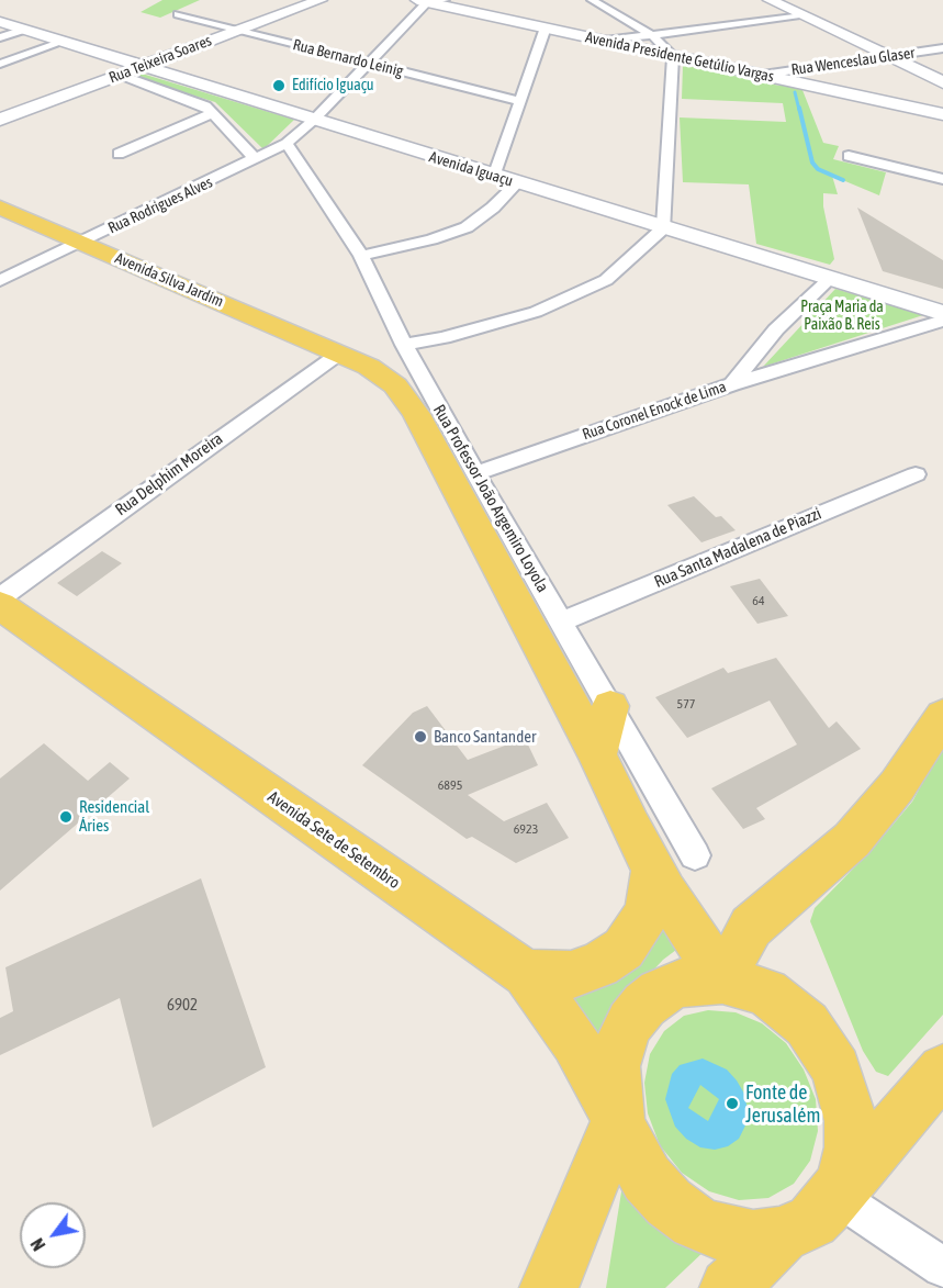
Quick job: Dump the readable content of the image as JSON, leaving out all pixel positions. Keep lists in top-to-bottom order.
{
  "streets": {
    "main road": [
      "Avenida Presidente Getúlio Vargas",
      "Rua Teixeira Soares",
      "Avenida Iguaçu",
      "Avenida Silva Jardim",
      "Rua Professor João Argemiro Loyola",
      "Avenida Sete de Setembro"
    ],
    "street": [
      "Rua Bernardo Leinig",
      "Rua Wenceslau Glaser",
      "Rua Rodrigues Alves",
      "Rua Coronel Enock de Lima",
      "Rua Delphim Moreira",
      "Rua Santa Madalena de Piazzi"
    ]
  },
  "crossings": [
    ["Avenida Presidente Getúlio Vargas", "Rua Wenceslau Glaser"],
    ["Avenida Presidente Getúlio Vargas", "Rua Rodrigues Alves"],
    ["Rua Bernardo Leinig", "Rua Teixeira Soares"],
    ["Rua Bernardo Leinig", "Rua Rodrigues Alves"],
    ["Rua Teixeira Soares", "Avenida Iguaçu"],
    ["Avenida Iguaçu", "Rua Rodrigues Alves"],
    ["Avenida Iguaçu", "Rua Coronel Enock de Lima"],
    ["Rua Rodrigues Alves", "Avenida Silva Jardim"],
    ["Rua Rodrigues Alves", "Rua Professor João Argemiro Loyola"],
    ["Avenida Silva Jardim", "Rua Delphim Moreira"],
    ["Avenida Silva Jardim", "Rua Professor João Argemiro Loyola"],
    ["Rua Coronel Enock de Lima", "Rua Professor João Argemiro Loyola"],
    ["Rua Delphim Moreira", "Rua Professor João Argemiro Loyola"],
    ["Rua Professor João Argemiro Loyola", "Rua Santa Madalena de Piazzi"]
  ],
  "parks": ["Praça Maria da Paixão B. Reis"],
  "places": [
    "Edifício Iguaçu",
    "Banco Santander",
    "Residencial Áries",
    "Fonte de Jerusalém"
  ],
  "house_numbers": [
    "64",
    "577",
    "6895",
    "6923",
    "6902"
  ],
  "north": "bottom left"
}
